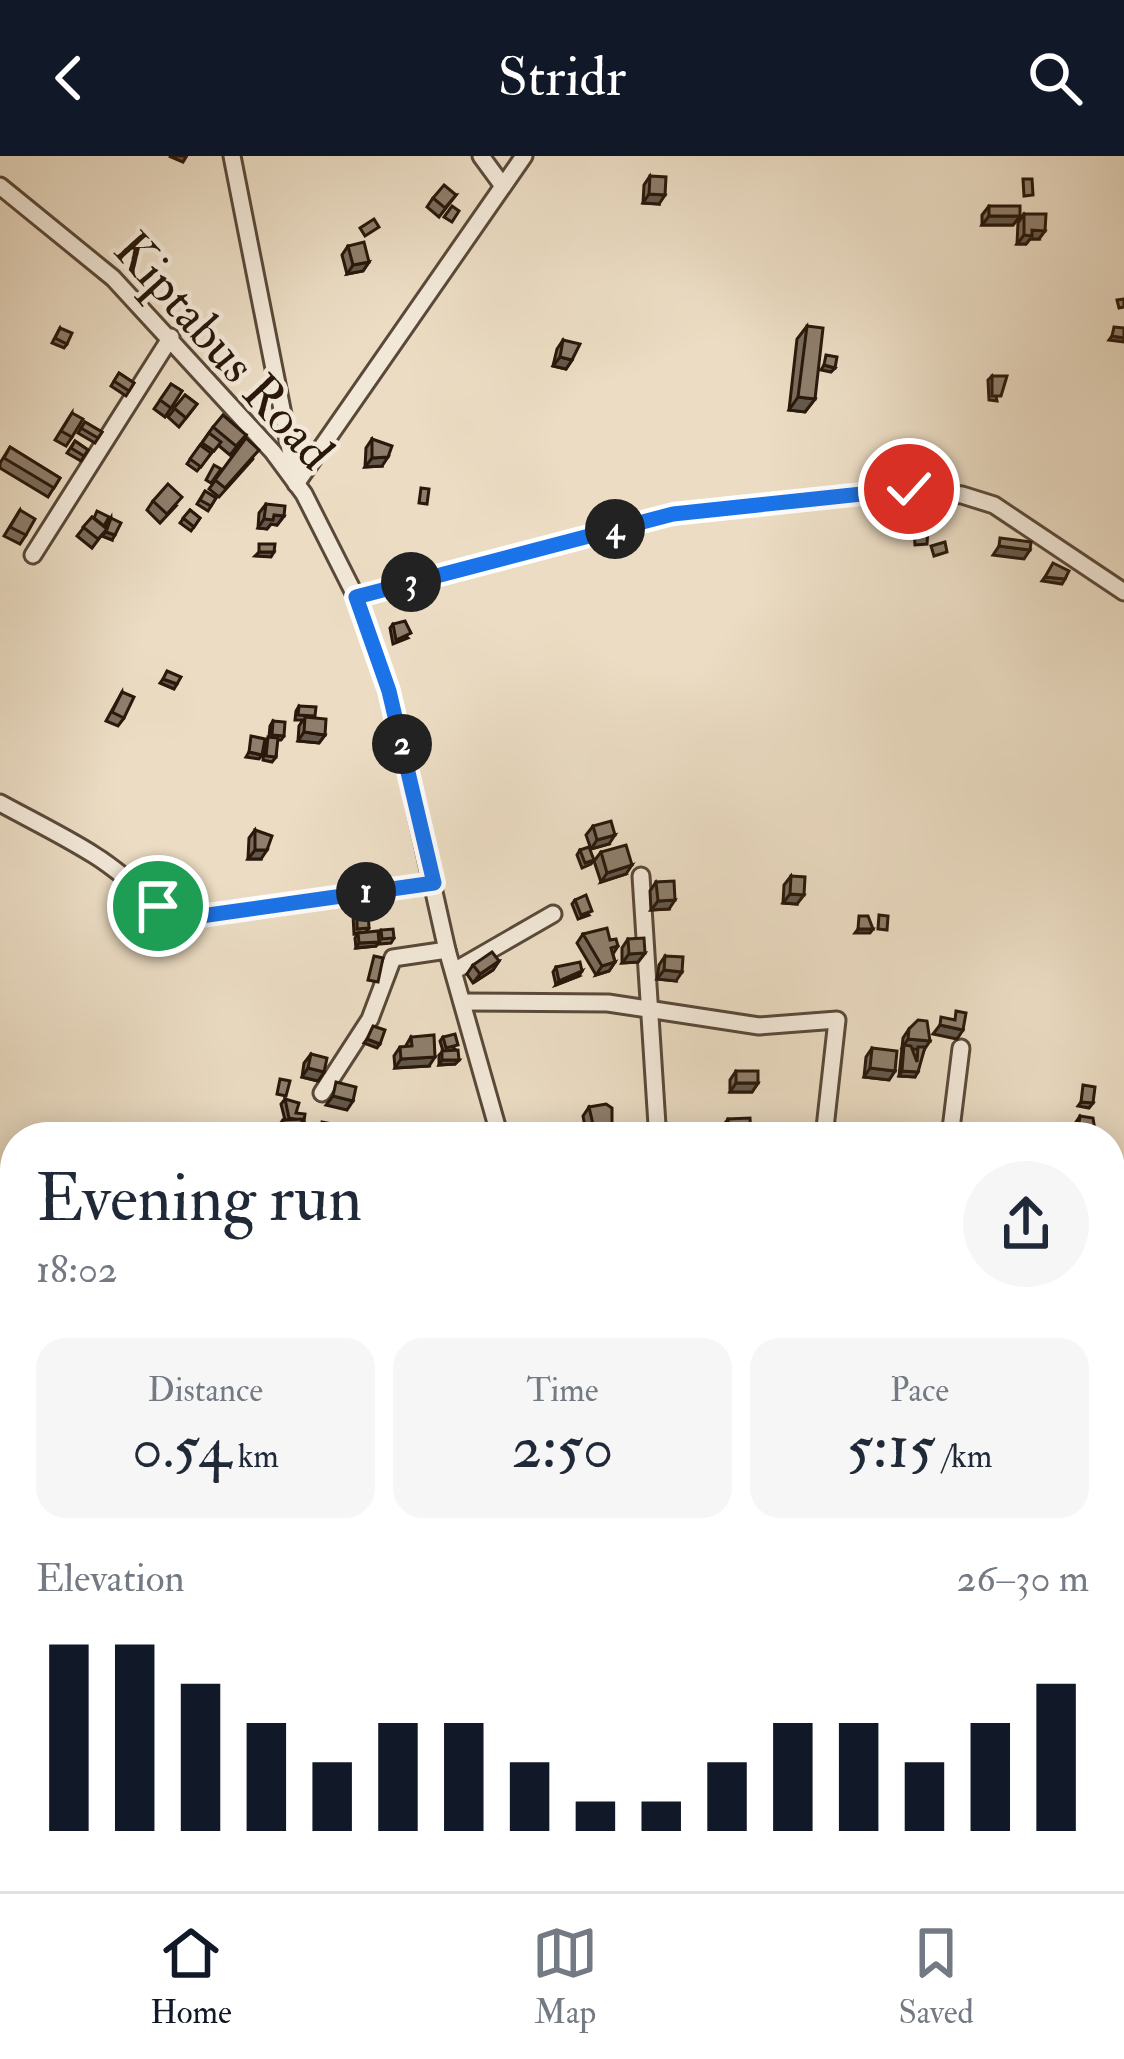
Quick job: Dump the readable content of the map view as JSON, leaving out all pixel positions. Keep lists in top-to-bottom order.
{
  "streets": {
    "street": ["Kiptabus Road"]
  },
  "page": {
    "header": "Stridr",
    "pins": [
      "4",
      "3",
      "2",
      "1"
    ],
    "heading": ["Evening run", "18:02"],
    "stats": [
      ["Distance", "0.54 km"],
      ["Time", "2:50"],
      ["Pace", "5:15 /km"]
    ],
    "chart": ["Elevation", "26–30 m"],
    "tabs": ["Home", "Map", "Saved"]
  }
}
